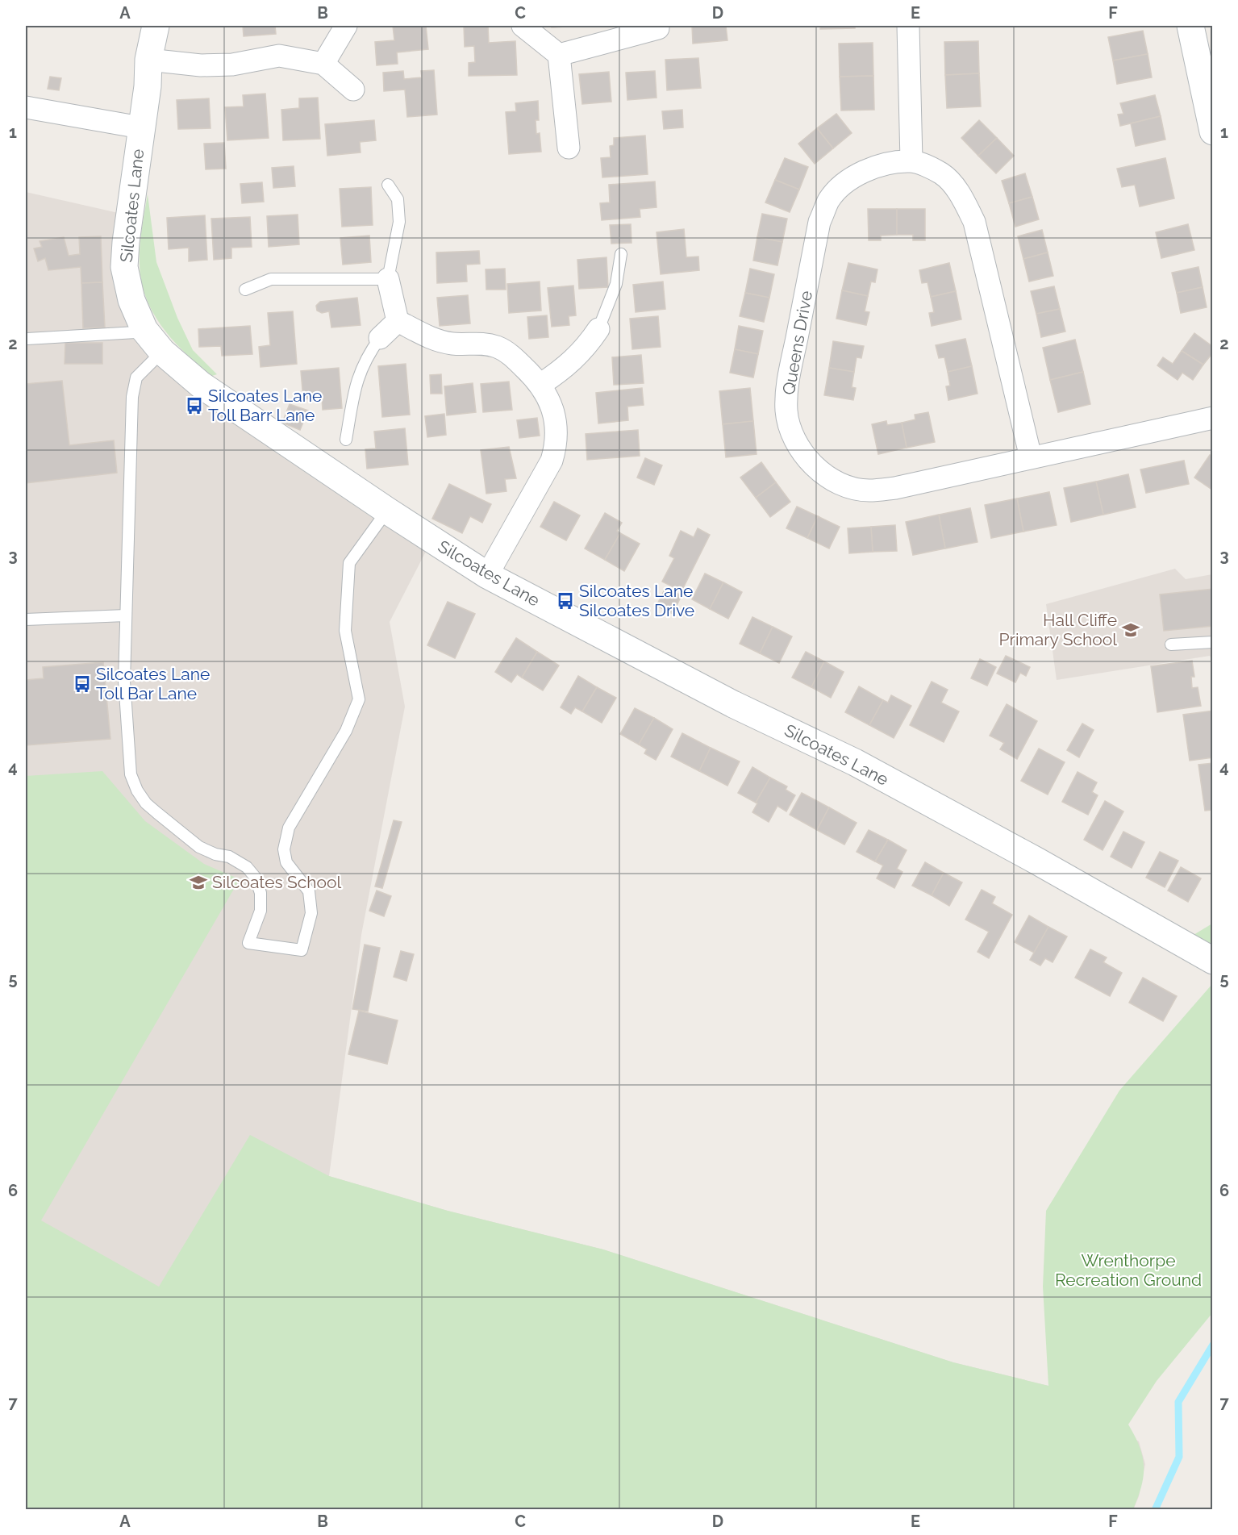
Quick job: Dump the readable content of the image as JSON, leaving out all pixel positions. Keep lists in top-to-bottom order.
{
  "streets": {
    "street": ["Silcoates Lane", "Queens Drive"]
  },
  "parks": ["Wrenthorpe Recreation Ground"],
  "places": {
    "bus stop": ["Silcoates Lane Toll Barr Lane", "Silcoates Lane Silcoates Drive", "Silcoates Lane Toll Bar Lane"],
    "school or university": ["Hall Cliffe Primary School", "Silcoates School"]
  },
  "grid": {
    "columns": [
      "A",
      "B",
      "C",
      "D",
      "E",
      "F"
    ],
    "rows": [
      "1",
      "2",
      "3",
      "4",
      "5",
      "6",
      "7"
    ]
  }
}
